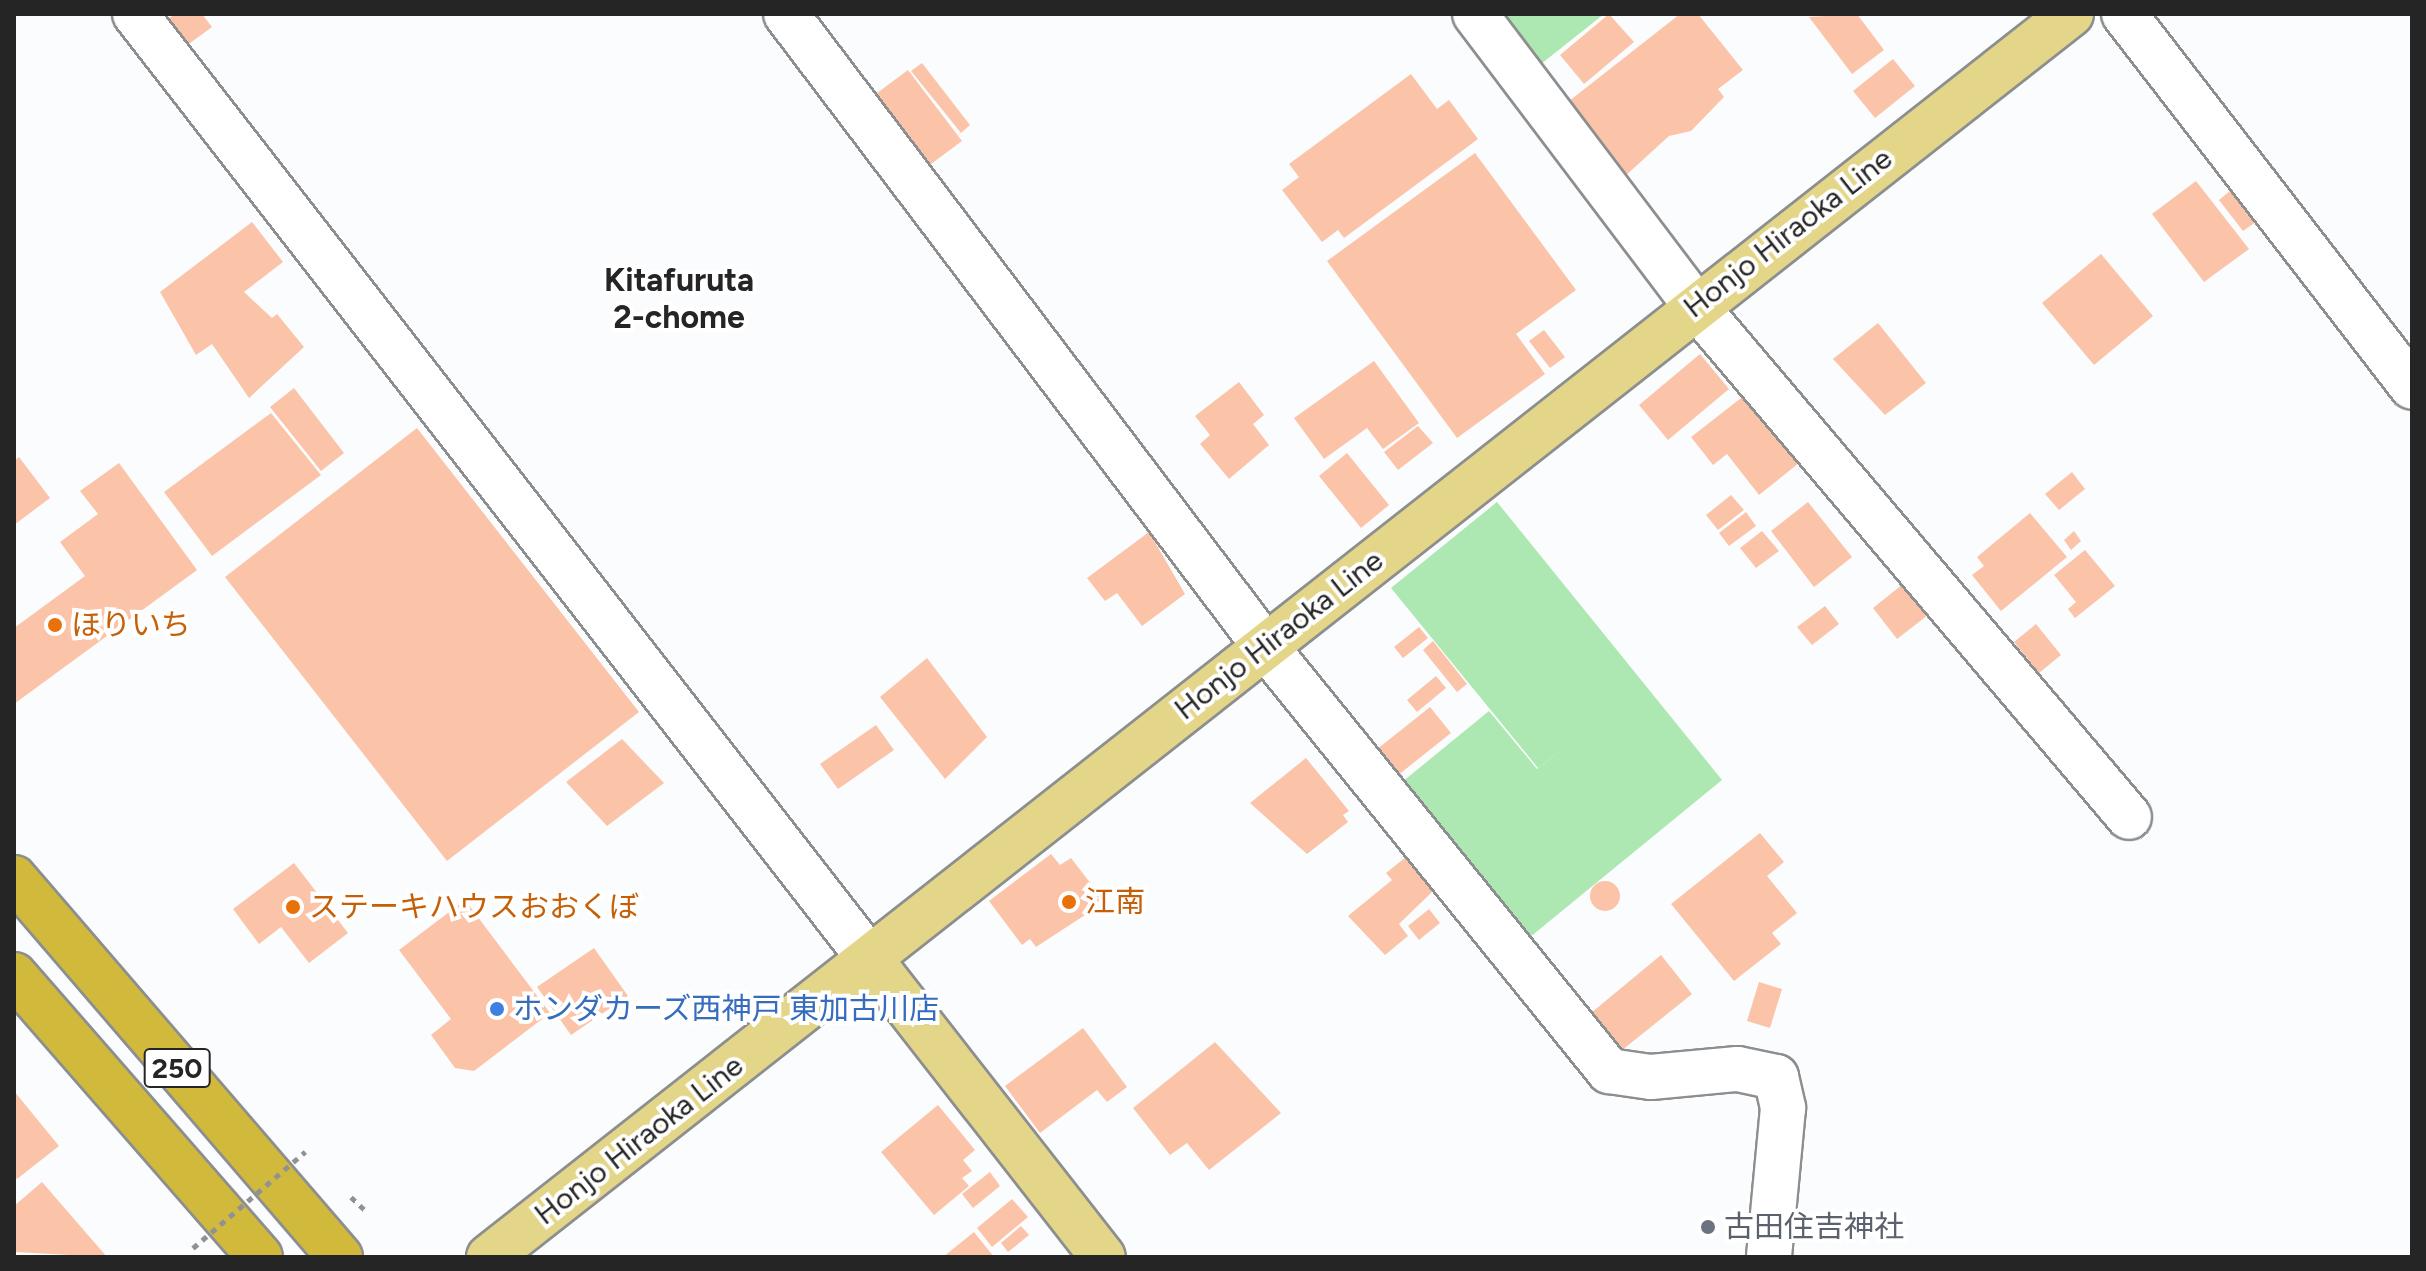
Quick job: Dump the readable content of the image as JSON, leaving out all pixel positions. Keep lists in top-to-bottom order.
{
  "streets": {
    "highway": ["250"],
    "main road": ["Honjo Hiraoka Line"]
  },
  "districts": ["Kitafuruta 2-chome"],
  "places": [
    "ほりいち",
    "江南",
    "ステーキハウスおおくぼ",
    "ホンダカーズ西神戸 東加古川店",
    "古田住吉神社"
  ]
}
